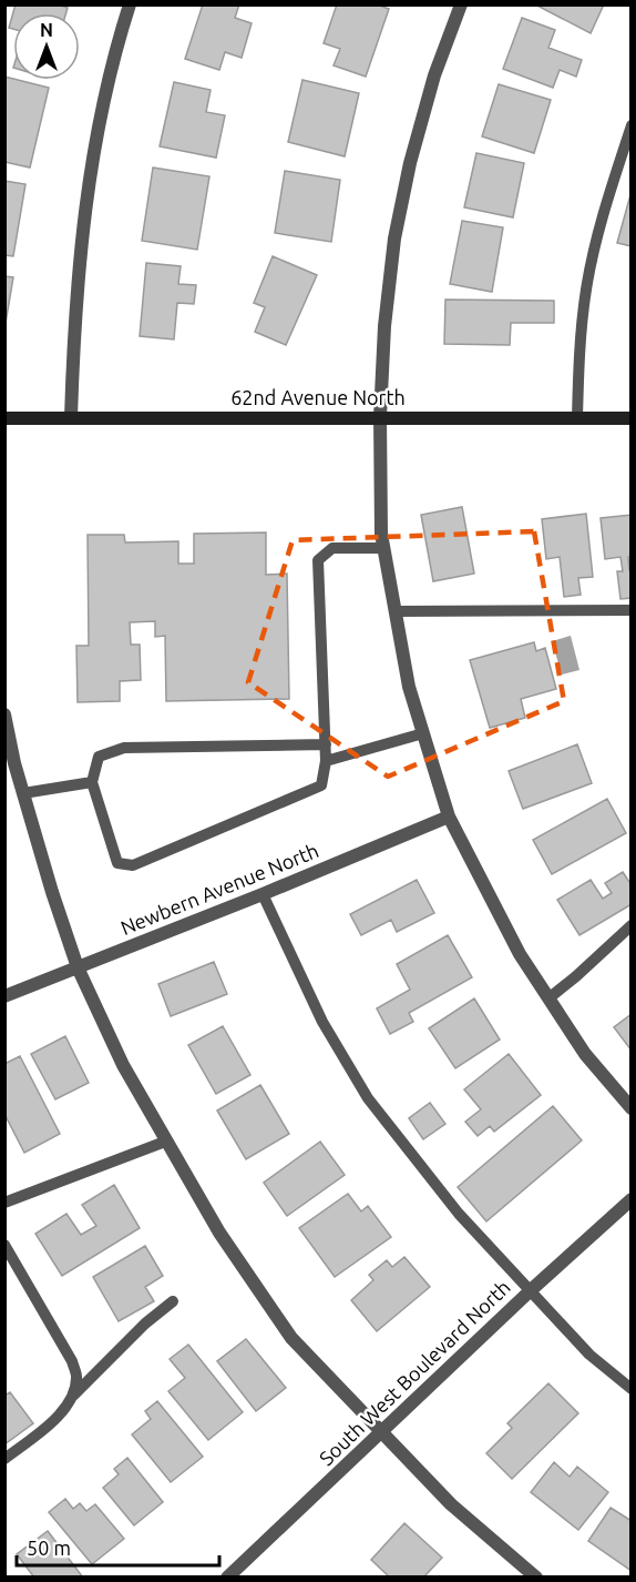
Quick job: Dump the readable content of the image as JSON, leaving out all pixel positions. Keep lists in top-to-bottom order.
{
  "streets": {
    "street": ["62nd Avenue North", "Newbern Avenue North", "South West Boulevard North"]
  },
  "scale_bar": "50 m",
  "north": "top"
}
